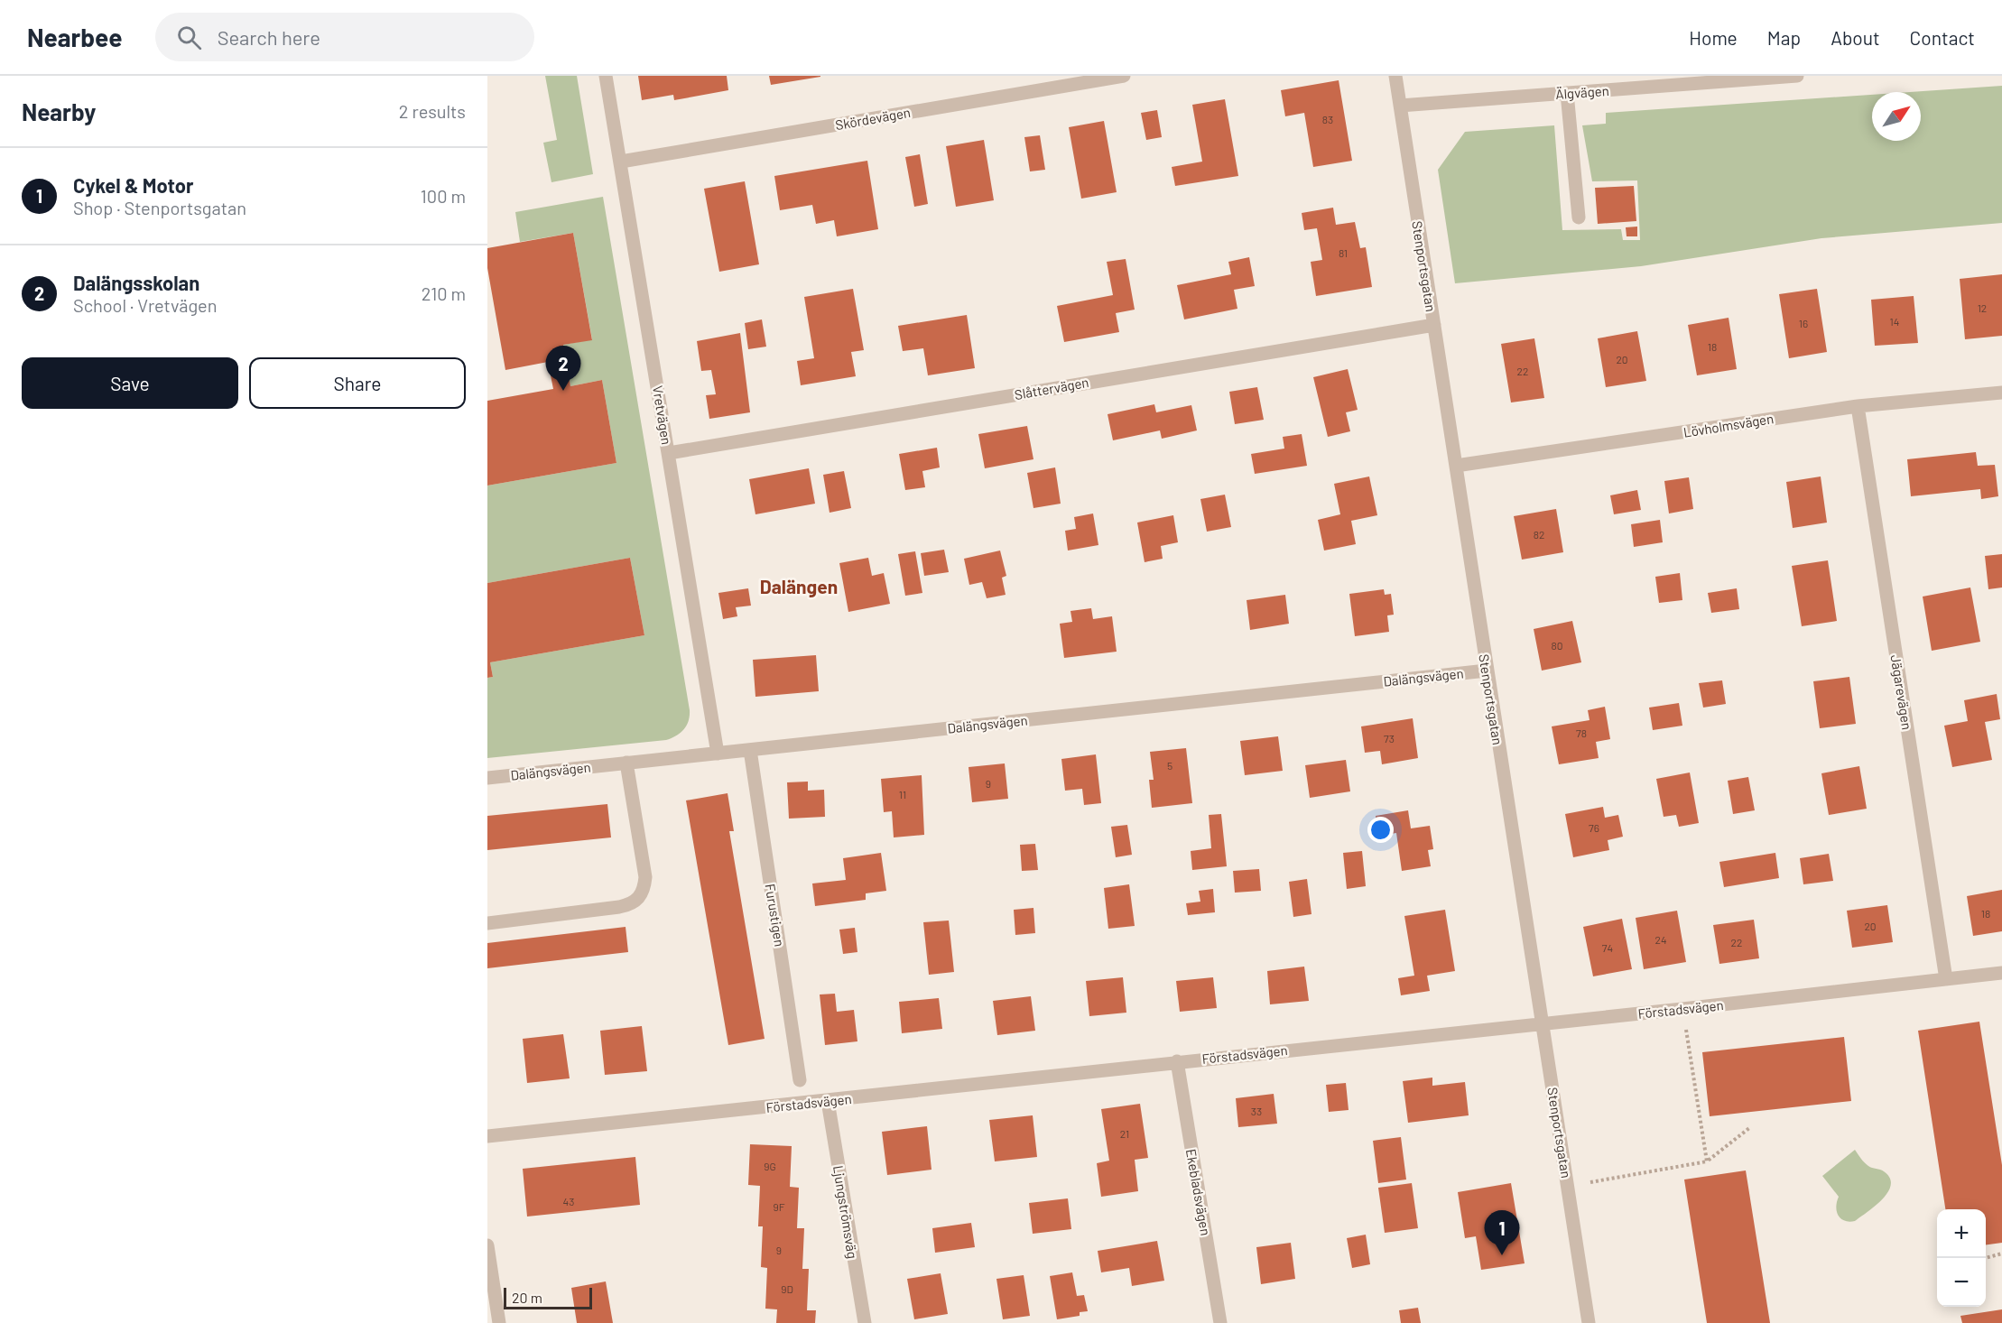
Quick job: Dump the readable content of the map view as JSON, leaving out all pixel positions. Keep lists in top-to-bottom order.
{
  "streets": {
    "street": [
      "Älgvägen",
      "Skördevägen",
      "Stenportsgatan",
      "Slåttervägen",
      "Vretvägen",
      "Lövholmsvägen",
      "Dalängsvägen",
      "Jägarevägen",
      "Furustigen",
      "Förstadsvägen",
      "Ekebladsvägen",
      "Ljungströmsväg"
    ]
  },
  "crossings": [
    ["Älgvägen", "Stenportsgatan"],
    ["Skördevägen", "Vretvägen"],
    ["Stenportsgatan", "Slåttervägen"],
    ["Stenportsgatan", "Lövholmsvägen"],
    ["Stenportsgatan", "Dalängsvägen"],
    ["Stenportsgatan", "Förstadsvägen"],
    ["Slåttervägen", "Vretvägen"],
    ["Vretvägen", "Dalängsvägen"],
    ["Lövholmsvägen", "Jägarevägen"],
    ["Dalängsvägen", "Furustigen"],
    ["Jägarevägen", "Förstadsvägen"],
    ["Förstadsvägen", "Ekebladsvägen"],
    ["Förstadsvägen", "Ljungströmsväg"]
  ],
  "districts": ["Dalängen"],
  "house_numbers": [
    "83",
    "81",
    "12",
    "14",
    "16",
    "18",
    "20",
    "22",
    "82",
    "80",
    "78",
    "73",
    "5",
    "9",
    "11",
    "76",
    "18",
    "20",
    "24",
    "22",
    "74",
    "33",
    "21",
    "9G",
    "43",
    "9F",
    "9",
    "9D"
  ],
  "scale_bar": "20 m",
  "north": "top right",
  "page": {
    "header": "Nearbee",
    "search": "Search here",
    "nav": [
      "Home",
      "Map",
      "About",
      "Contact"
    ],
    "heading": ["Nearby", "2 results"],
    "list": [
      {
        "mark": "1",
        "name": "Cykel & Motor",
        "note": "Shop · Stenportsgatan",
        "value": "100 m"
      },
      {
        "mark": "2",
        "name": "Dalängsskolan",
        "note": "School · Vretvägen",
        "value": "210 m"
      }
    ],
    "buttons": ["Save", "Share"],
    "pins": ["2", "1"],
    "map_buttons": ["+", "−"],
    "scale": "20 m"
  }
}
